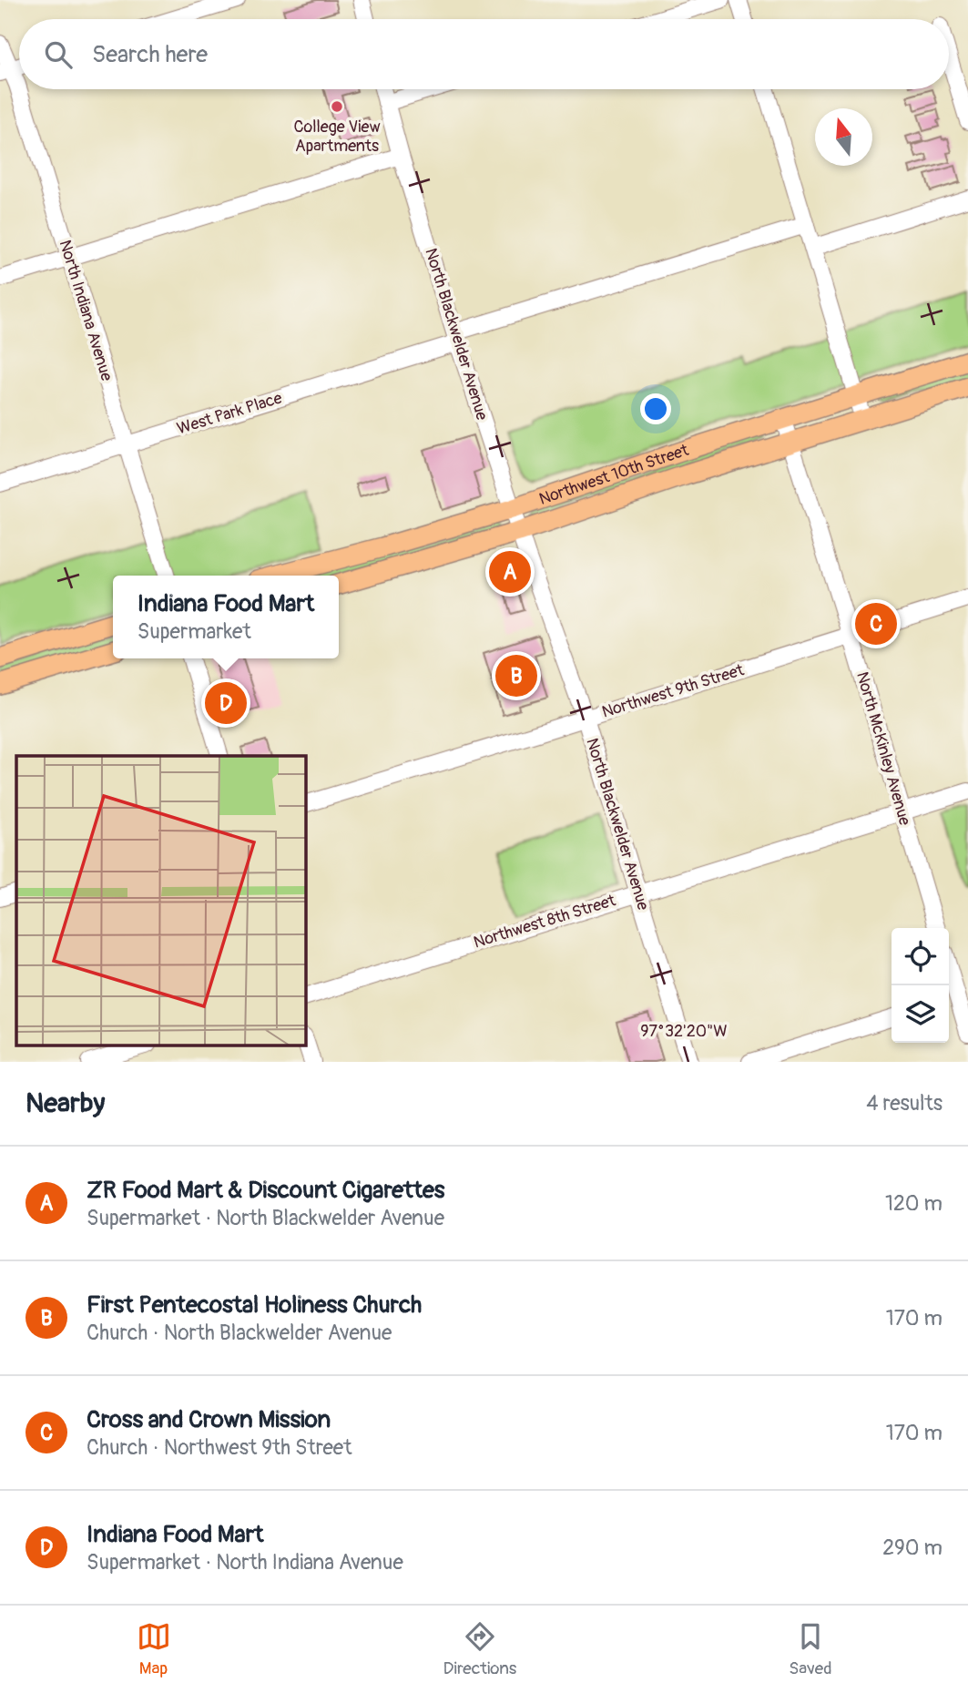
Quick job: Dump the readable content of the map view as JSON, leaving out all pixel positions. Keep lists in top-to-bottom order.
{
  "streets": {
    "main road": ["Northwest 10th Street"],
    "street": [
      "North Indiana Avenue",
      "North Blackwelder Avenue",
      "West Park Place",
      "Northwest 9th Street",
      "North McKinley Avenue",
      "Northwest 8th Street"
    ]
  },
  "crossings": [
    ["North Indiana Avenue", "West Park Place"],
    ["North Blackwelder Avenue", "West Park Place"],
    ["North Blackwelder Avenue", "Northwest 10th Street"],
    ["North Blackwelder Avenue", "Northwest 9th Street"],
    ["North Blackwelder Avenue", "Northwest 8th Street"],
    ["Northwest 10th Street", "North McKinley Avenue"],
    ["Northwest 9th Street", "North McKinley Avenue"],
    ["North McKinley Avenue", "Northwest 8th Street"]
  ],
  "places": ["College View Apartments"],
  "north": "top",
  "page": {
    "search": "Search here",
    "pins": [
      "A",
      "C",
      "B",
      "D"
    ],
    "popup": ["Indiana Food Mart", "Supermarket"],
    "heading": ["Nearby", "4 results"],
    "list": [
      {
        "mark": "A",
        "name": "ZR Food Mart & Discount Cigarettes",
        "note": "Supermarket · North Blackwelder Avenue",
        "value": "120 m"
      },
      {
        "mark": "B",
        "name": "First Pentecostal Holiness Church",
        "note": "Church · North Blackwelder Avenue",
        "value": "170 m"
      },
      {
        "mark": "C",
        "name": "Cross and Crown Mission",
        "note": "Church · Northwest 9th Street",
        "value": "170 m"
      },
      {
        "mark": "D",
        "name": "Indiana Food Mart",
        "note": "Supermarket · North Indiana Avenue",
        "value": "290 m"
      }
    ],
    "nav": ["Map", "Directions", "Saved"]
  },
  "coordinates": ["97°32'20\"W"]
}
